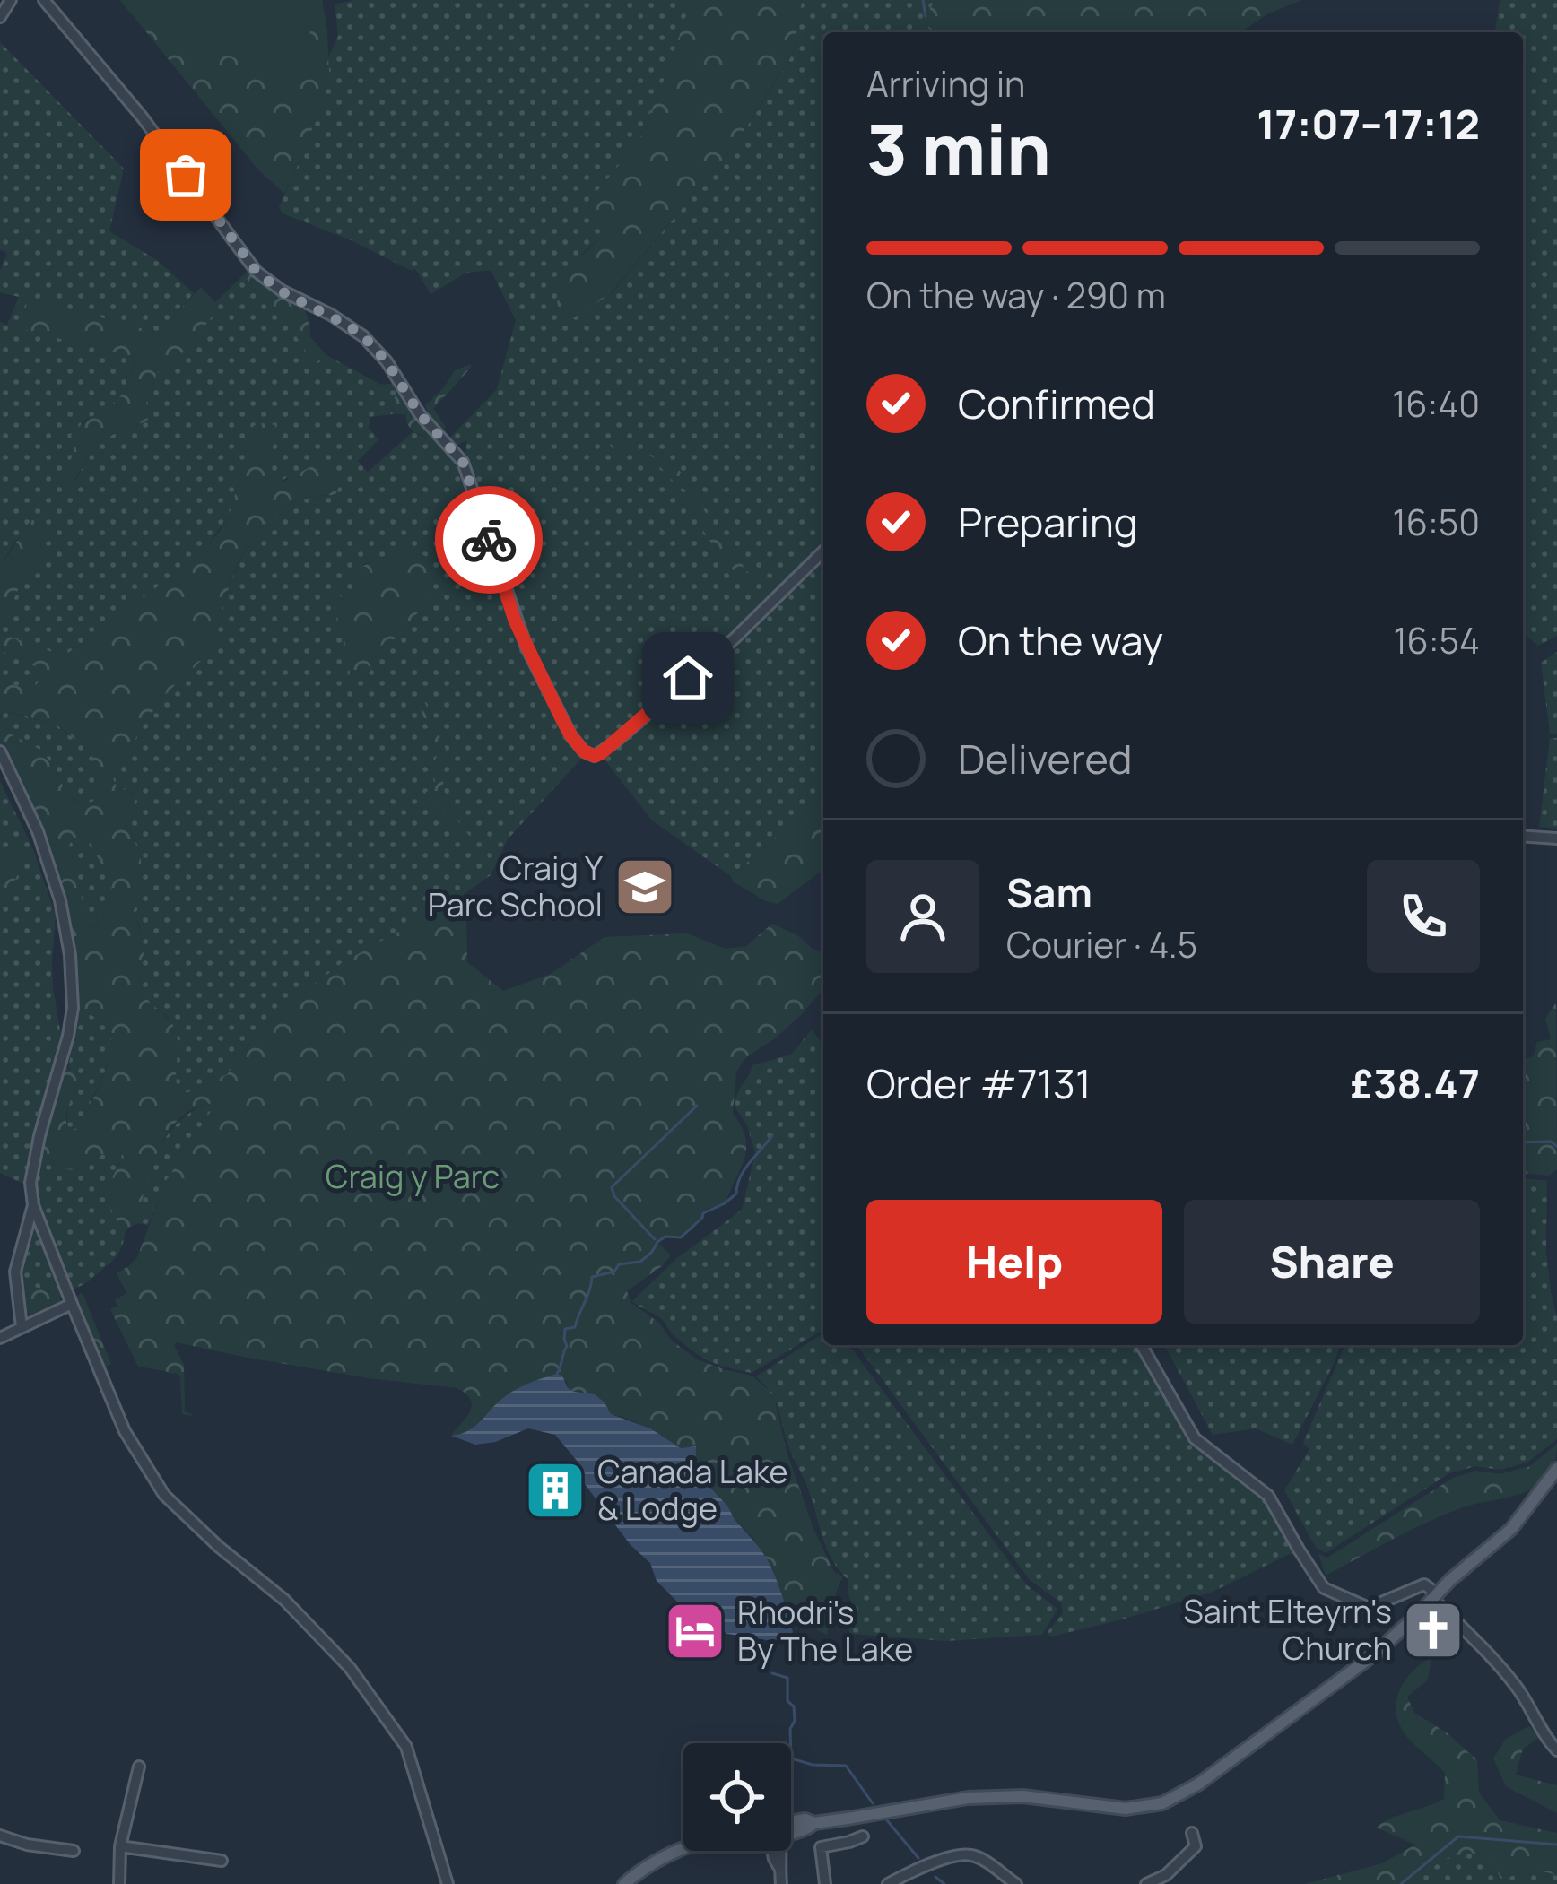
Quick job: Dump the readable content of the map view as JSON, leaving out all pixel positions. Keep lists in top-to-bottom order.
{
  "parks": ["Craig y Parc"],
  "places": {
    "school or university": ["Craig Y Parc School"],
    "building": ["Canada Lake & Lodge"],
    "church": ["Saint Elteyrn's Church"],
    "hotel": ["Rhodri's By The Lake"]
  },
  "page": {
    "heading": ["3 min", "Arriving in", "17:07–17:12"],
    "panel": [
      "Sam",
      "Courier · 4.5",
      "Order #7131",
      "£38.47"
    ],
    "bar": "On the way · 290 m",
    "list": [
      ["Confirmed", "16:40"],
      ["Preparing", "16:50"],
      ["On the way", "16:54"],
      "Delivered"
    ],
    "buttons": ["Help", "Share"]
  }
}
